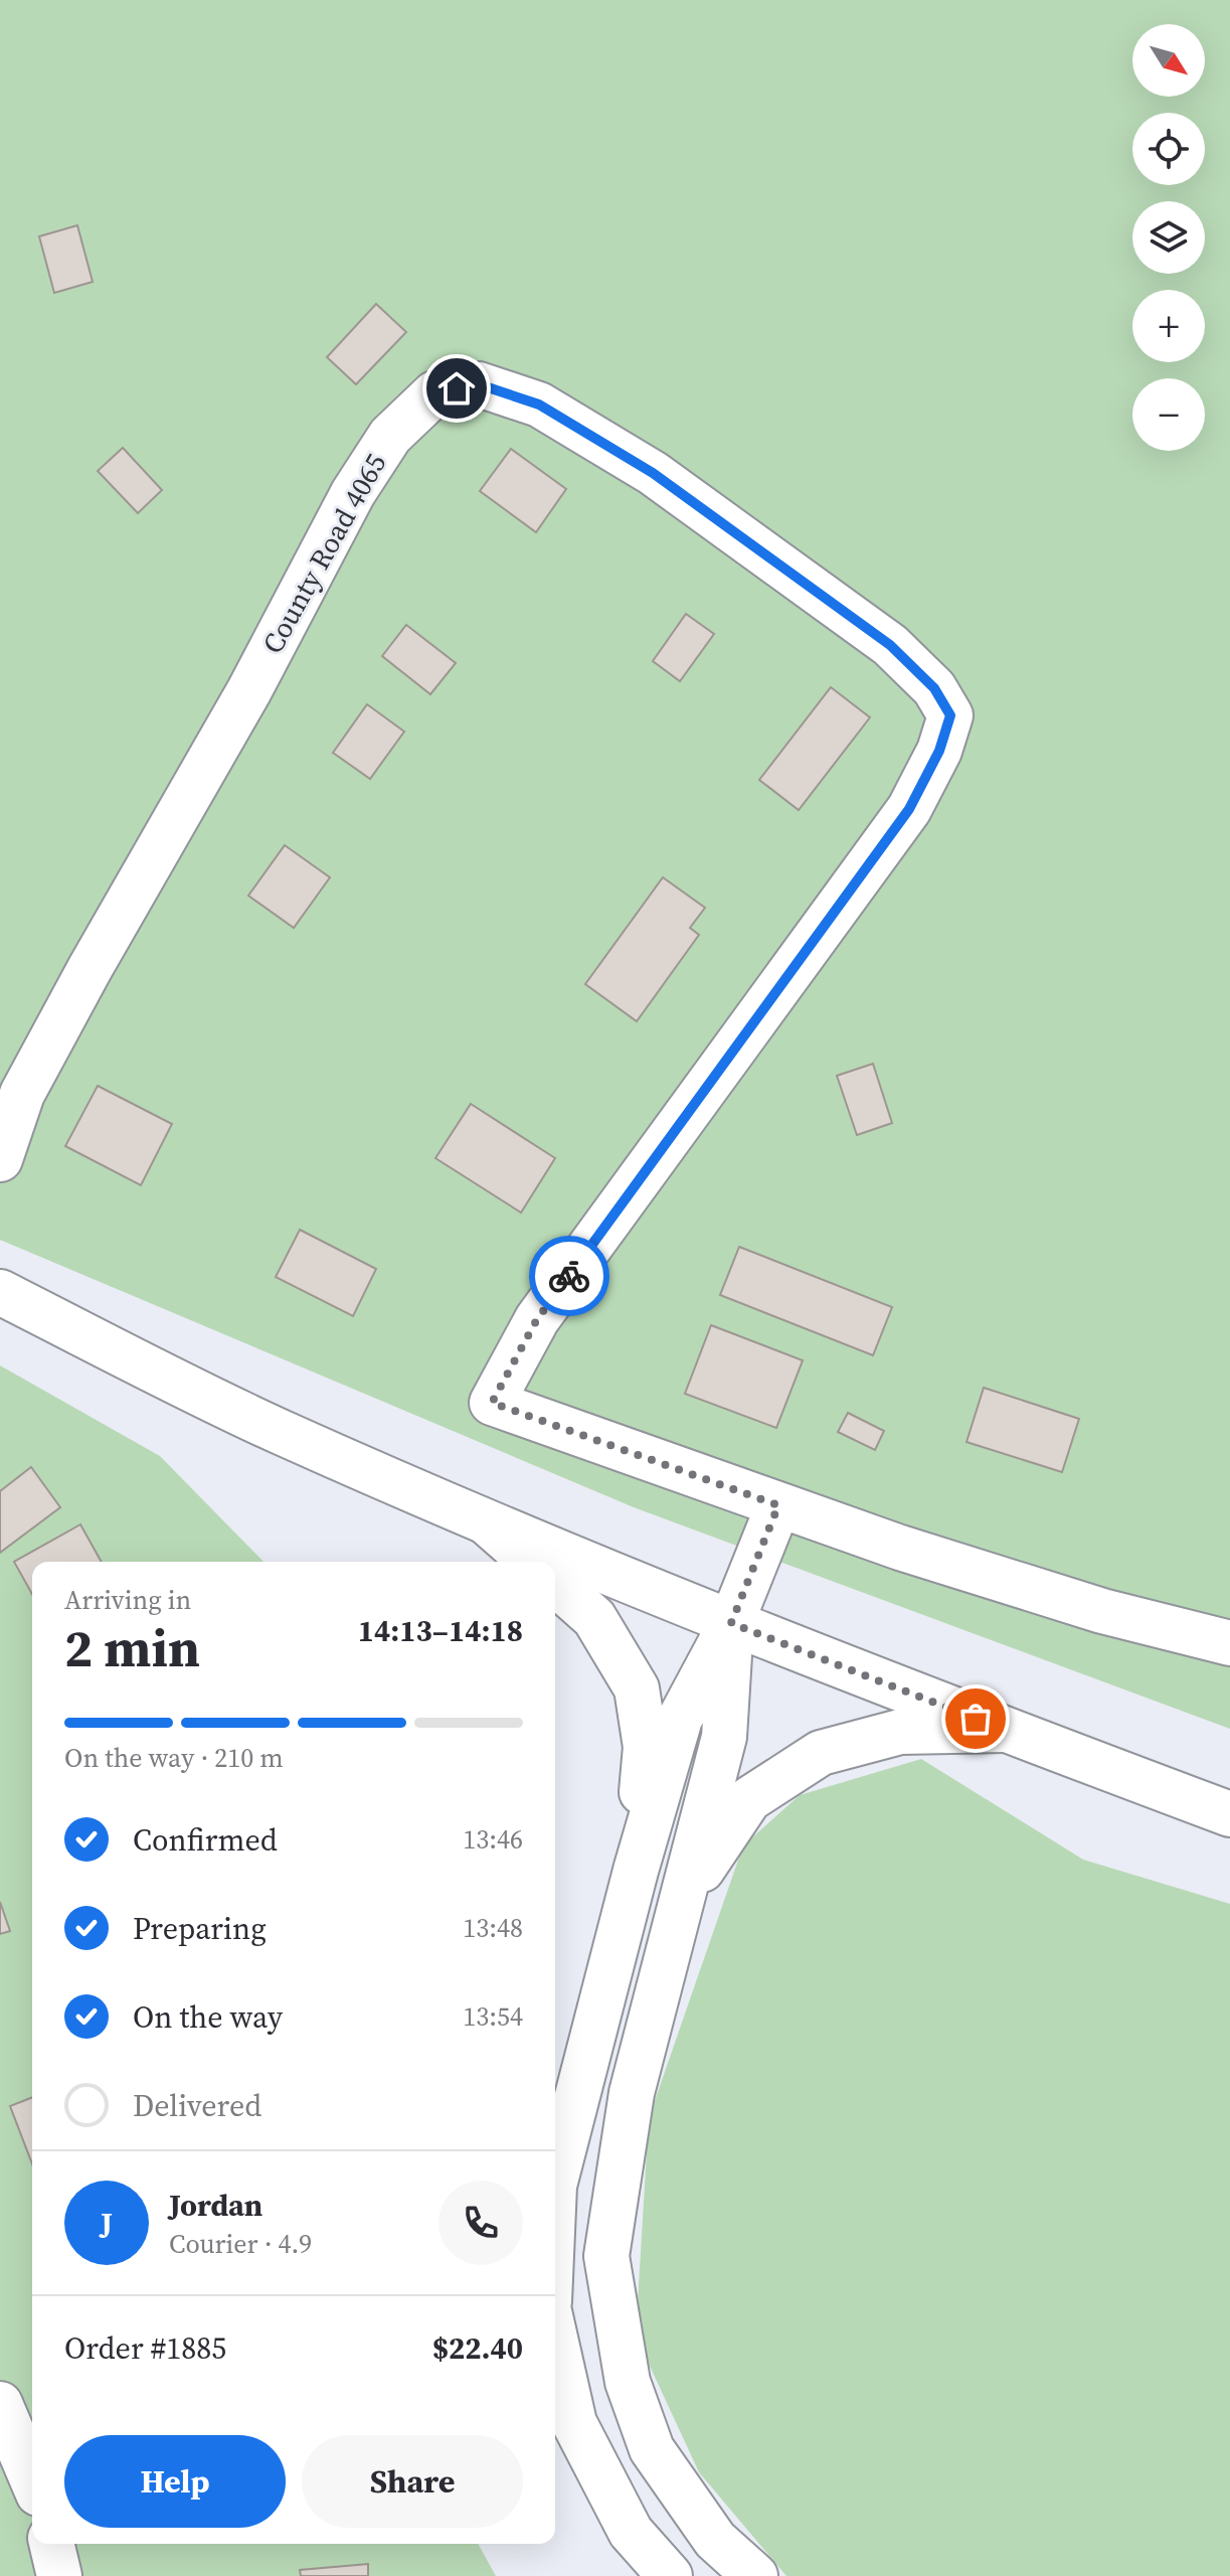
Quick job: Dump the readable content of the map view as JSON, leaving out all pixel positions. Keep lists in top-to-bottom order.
{
  "streets": {
    "main road": ["County Road 4065"]
  },
  "north": "bottom right",
  "page": {
    "map_buttons": ["+", "−"],
    "heading": ["2 min", "Arriving in", "14:13–14:18"],
    "panel": [
      "Jordan",
      "Courier · 4.9",
      "Order #1885",
      "$22.40"
    ],
    "bar": "On the way · 210 m",
    "list": [
      ["Confirmed", "13:46"],
      ["Preparing", "13:48"],
      ["On the way", "13:54"],
      "Delivered"
    ],
    "round": "J",
    "buttons": ["Help", "Share"]
  }
}
